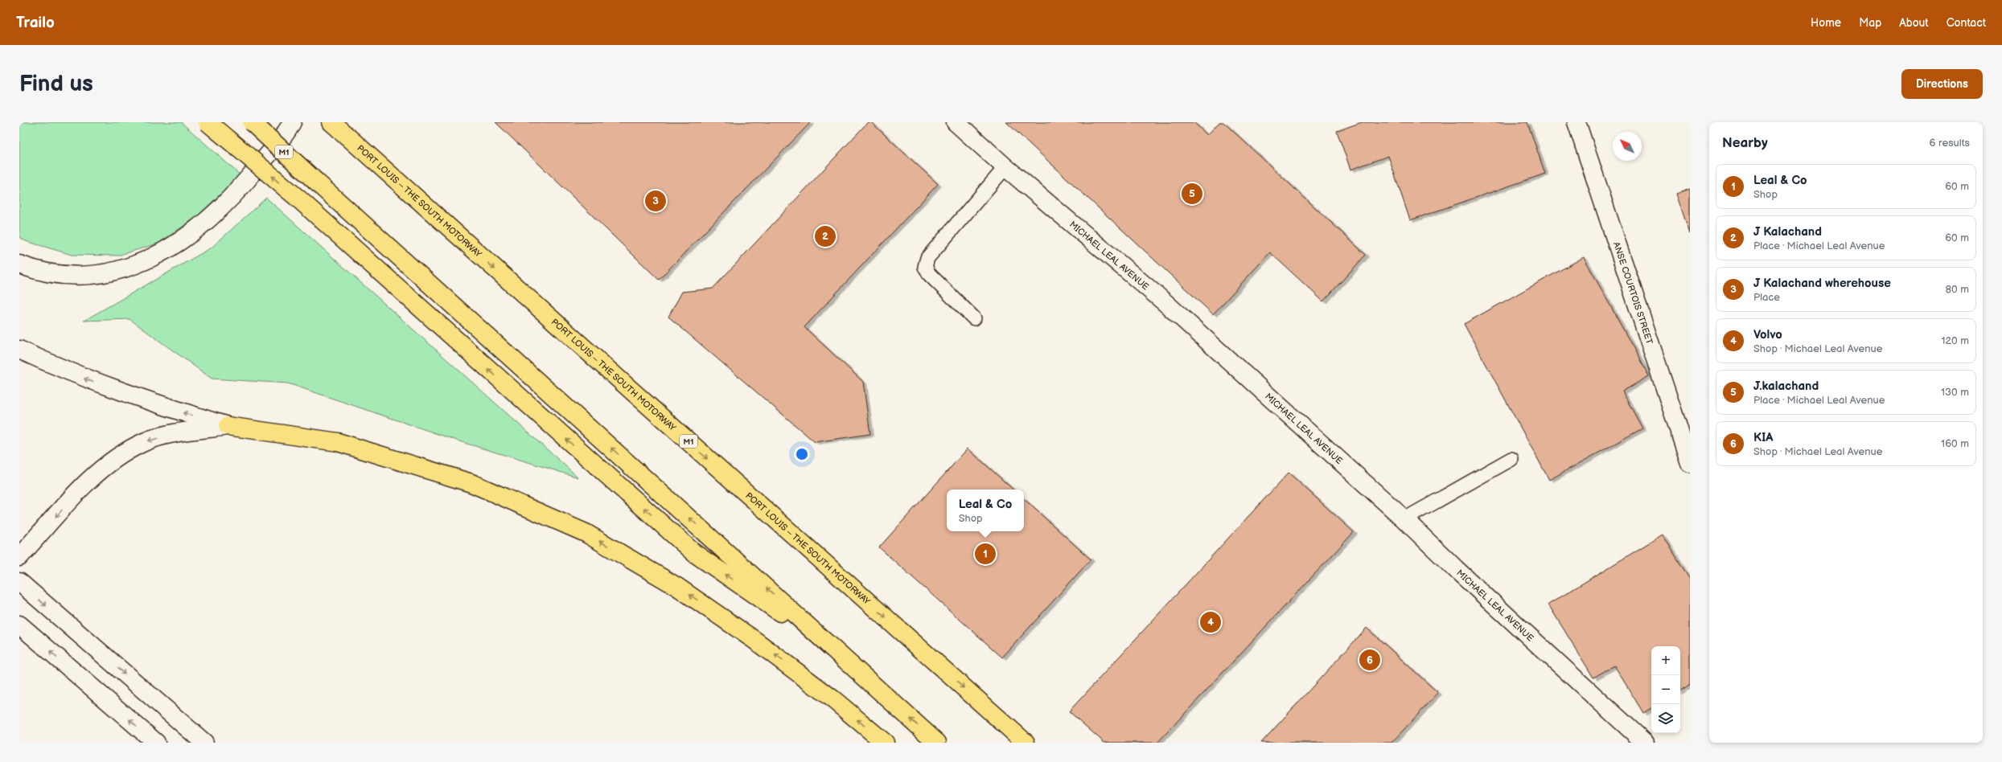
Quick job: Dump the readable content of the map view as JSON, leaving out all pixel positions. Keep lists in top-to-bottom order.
{
  "streets": {
    "highway": ["M1", "PORT LOUIS – THE SOUTH MOTORWAY"],
    "street": ["MICHAEL LEAL AVENUE", "ANSE COURTOIS STREET"]
  },
  "north": "top left",
  "page": {
    "header": "Trailo",
    "nav": [
      "Home",
      "Map",
      "About",
      "Contact"
    ],
    "buttons": "Directions",
    "title": "Find us",
    "heading": ["Nearby", "6 results"],
    "list": [
      {
        "mark": "1",
        "name": "Leal & Co",
        "note": "Shop",
        "value": "60 m"
      },
      {
        "mark": "2",
        "name": "J Kalachand",
        "note": "Place · Michael Leal Avenue",
        "value": "60 m"
      },
      {
        "mark": "3",
        "name": "J Kalachand wherehouse",
        "note": "Place",
        "value": "80 m"
      },
      {
        "mark": "4",
        "name": "Volvo",
        "note": "Shop · Michael Leal Avenue",
        "value": "120 m"
      },
      {
        "mark": "5",
        "name": "J.kalachand",
        "note": "Place · Michael Leal Avenue",
        "value": "130 m"
      },
      {
        "mark": "6",
        "name": "KIA",
        "note": "Shop · Michael Leal Avenue",
        "value": "160 m"
      }
    ],
    "pins": [
      "5",
      "3",
      "2",
      "1",
      "4",
      "6"
    ],
    "popup": ["Leal & Co", "Shop"],
    "map_buttons": ["+", "−"]
  }
}
